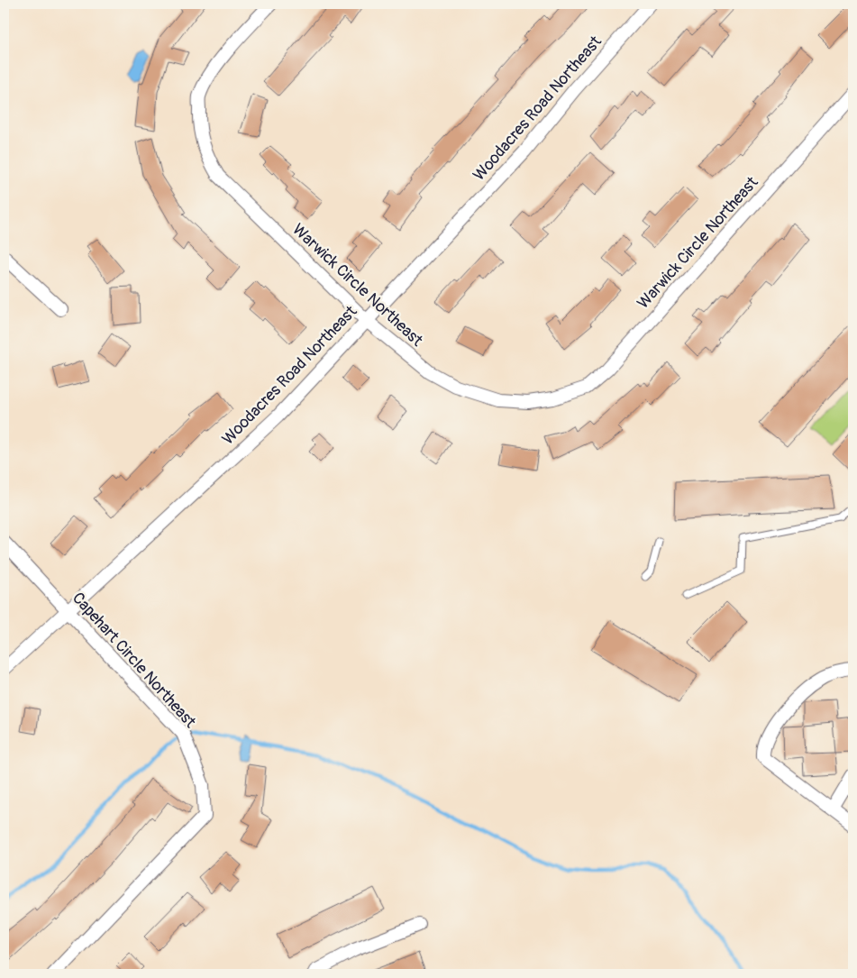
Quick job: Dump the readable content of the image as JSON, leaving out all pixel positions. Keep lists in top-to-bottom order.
{
  "streets": {
    "street": ["Woodacres Road Northeast", "Warwick Circle Northeast", "Capehart Circle Northeast"]
  },
  "crossings": [
    ["Woodacres Road Northeast", "Warwick Circle Northeast"],
    ["Woodacres Road Northeast", "Capehart Circle Northeast"]
  ]
}
